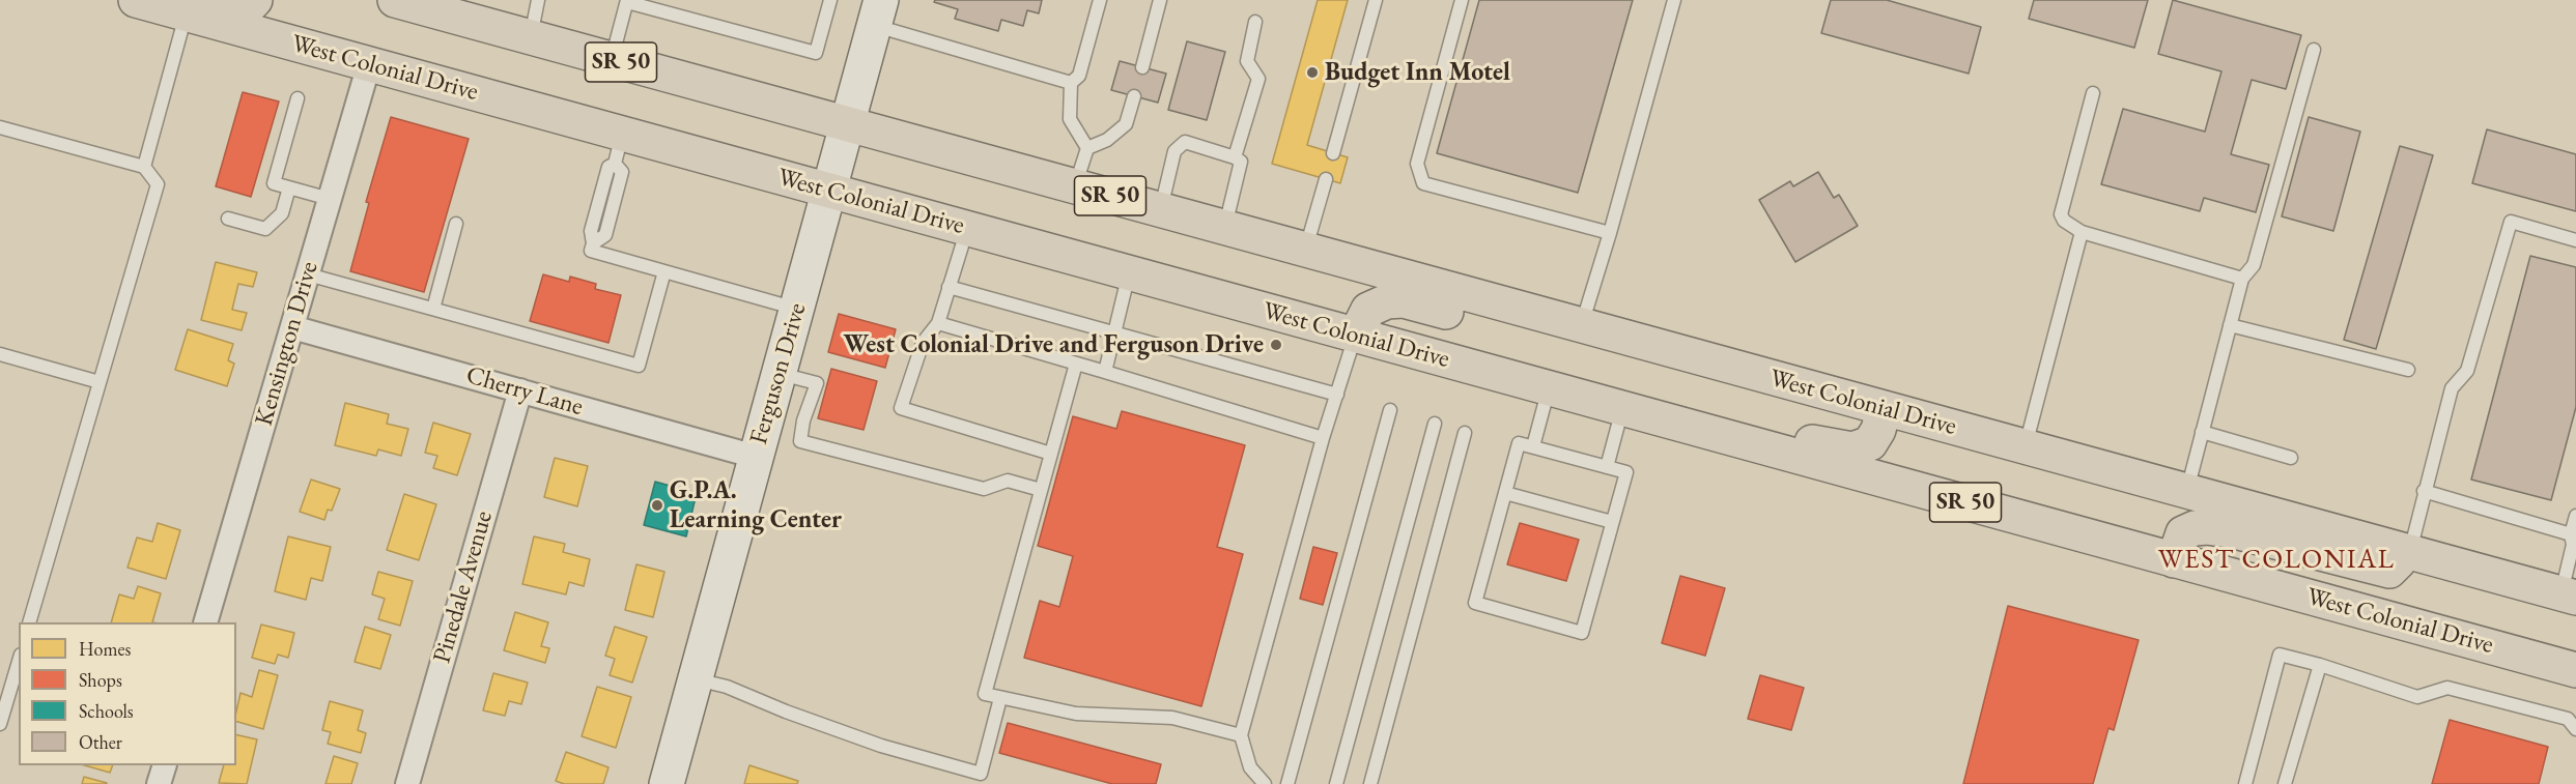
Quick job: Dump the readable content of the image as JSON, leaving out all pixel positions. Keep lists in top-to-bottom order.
{
  "streets": {
    "highway": ["SR 50", "West Colonial Drive"],
    "street": [
      "Kensington Drive",
      "Ferguson Drive",
      "Cherry Lane",
      "Pinedale Avenue"
    ]
  },
  "crossings": [
    ["West Colonial Drive", "Kensington Drive"],
    ["West Colonial Drive", "Ferguson Drive"],
    ["Kensington Drive", "Cherry Lane"],
    ["Ferguson Drive", "Cherry Lane"],
    ["Cherry Lane", "Pinedale Avenue"]
  ],
  "districts": ["WEST COLONIAL"],
  "places": ["Budget Inn Motel", "West Colonial Drive and Ferguson Drive", "G.P.A. Learning Center"],
  "legend": [
    "Homes",
    "Shops",
    "Schools",
    "Other"
  ]
}
